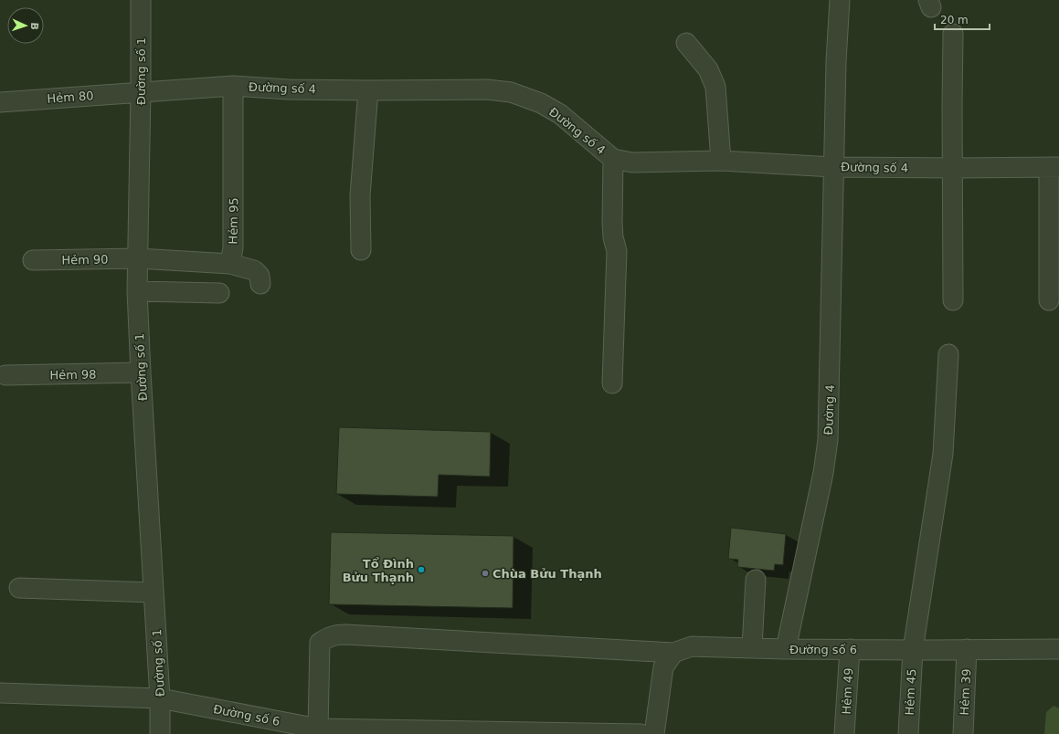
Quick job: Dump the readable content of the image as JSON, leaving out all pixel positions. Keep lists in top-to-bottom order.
{
  "streets": {
    "street": [
      "Đường số 1",
      "Đường số 4",
      "Hẻm 80",
      "Hẻm 95",
      "Hẻm 90",
      "Hẻm 98",
      "Đường 4",
      "Đường số 6",
      "Hẻm 49",
      "Hẻm 45",
      "Hẻm 39"
    ]
  },
  "crossings": [
    ["Đường số 1", "Đường số 4"],
    ["Đường số 1", "Hẻm 80"],
    ["Đường số 1", "Hẻm 90"],
    ["Đường số 1", "Hẻm 98"],
    ["Đường số 1", "Đường số 6"],
    ["Đường số 4", "Hẻm 80"],
    ["Đường số 4", "Hẻm 95"],
    ["Đường số 4", "Đường 4"],
    ["Đường 4", "Đường số 6"],
    ["Đường số 6", "Hẻm 49"],
    ["Đường số 6", "Hẻm 45"],
    ["Đường số 6", "Hẻm 39"]
  ],
  "places": ["Tổ Đình Bửu Thạnh", "Chùa Bửu Thạnh"],
  "scale_bar": "20 m",
  "north": "right"
}
